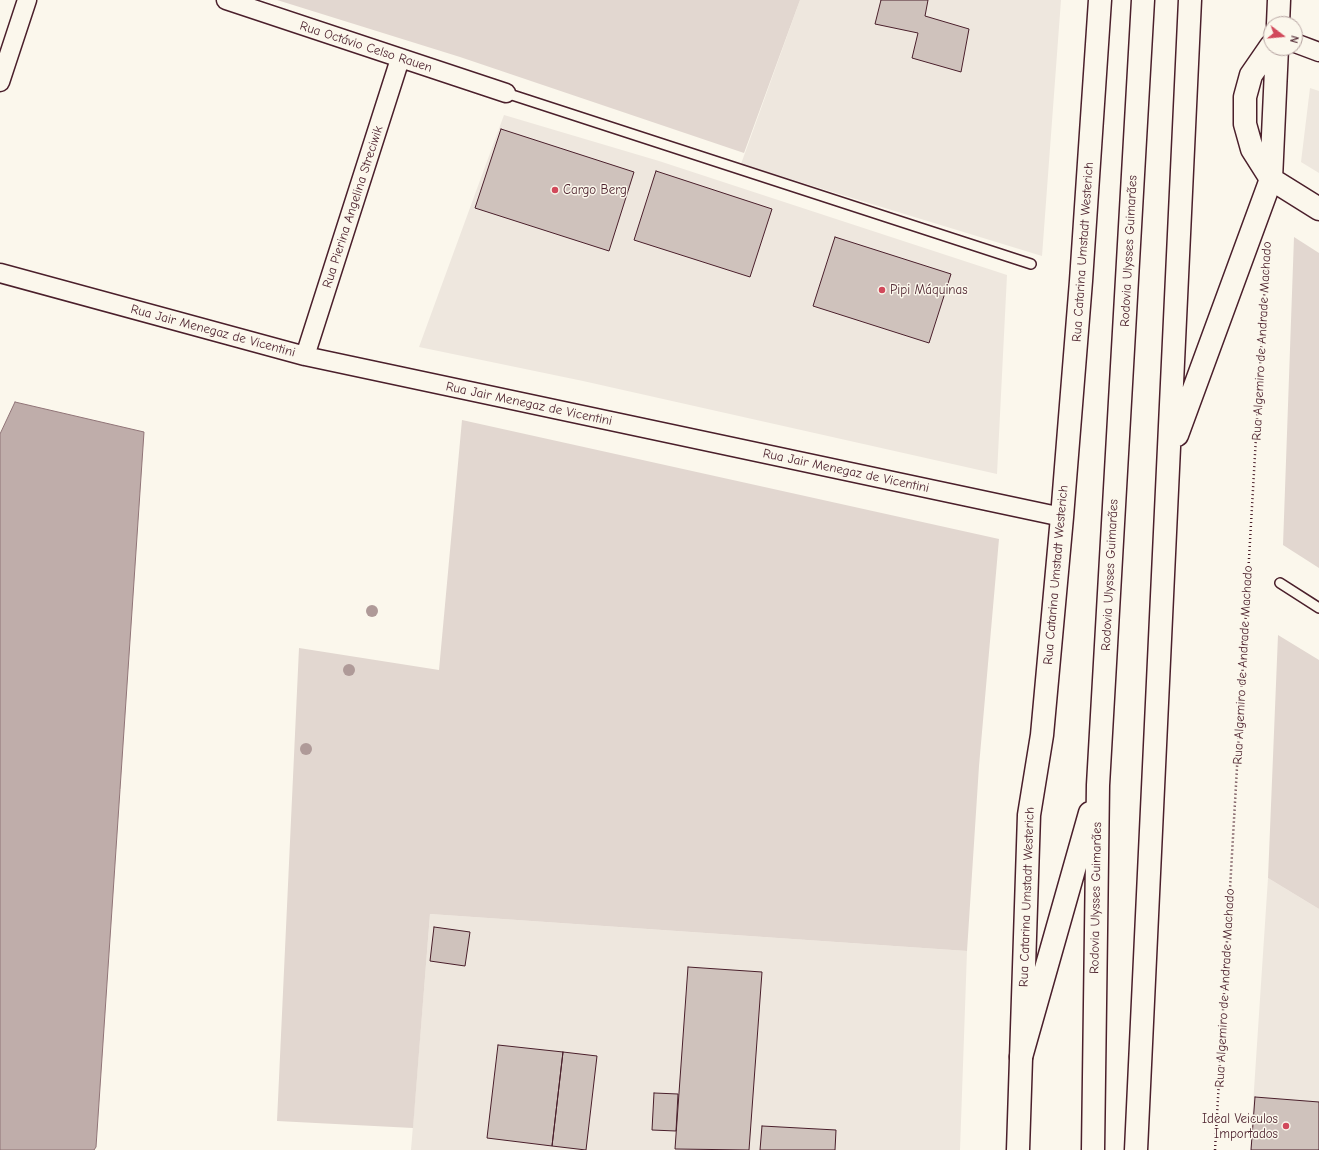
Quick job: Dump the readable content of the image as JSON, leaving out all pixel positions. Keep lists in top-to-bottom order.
{
  "streets": {
    "main road": ["Rodovia Ulysses Guimarães", "Rua Catarina Umstadt Westerich"],
    "street": ["Rua Octávio Celso Rauen", "Rua Pierina Angelina Streciwik", "Rua Jair Menegaz de Vicentini"],
    "path": ["Rua Algemiro de Andrade Machado"]
  },
  "crossings": [
    ["Rua Octávio Celso Rauen", "Rua Pierina Angelina Streciwik"],
    ["Rua Pierina Angelina Streciwik", "Rua Jair Menegaz de Vicentini"],
    ["Rua Catarina Umstadt Westerich", "Rua Jair Menegaz de Vicentini"]
  ],
  "places": ["Cargo Berg", "Pipi Máquinas", "Ideal Veiculos Importados"],
  "north": "right"
}
